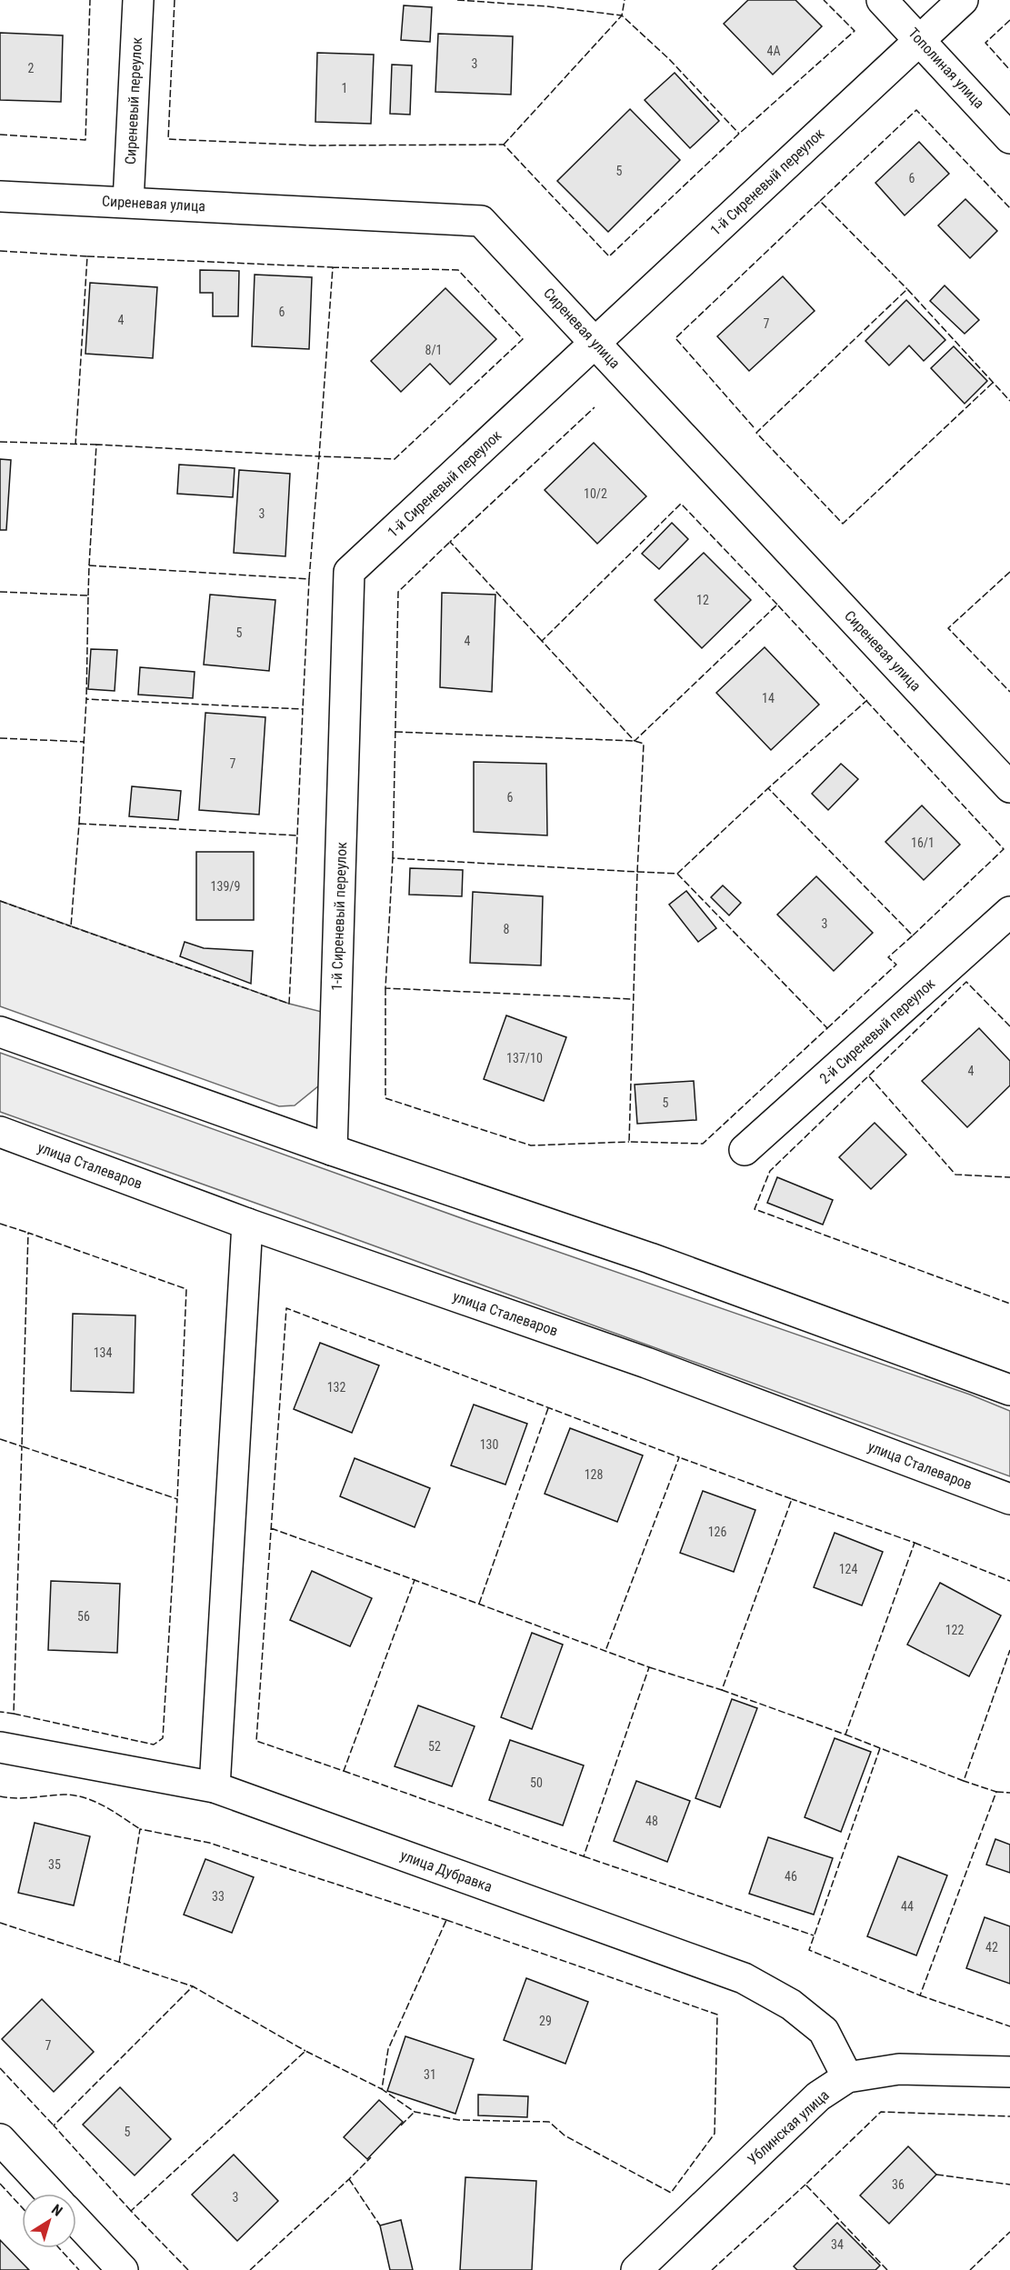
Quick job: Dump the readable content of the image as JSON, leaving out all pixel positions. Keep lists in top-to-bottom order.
{
  "streets": {
    "street": [
      "Тополиная улица",
      "Сиреневый переулок",
      "1-й Сиреневый переулок",
      "Сиреневая улица",
      "2-й Сиреневый переулок",
      "улица Сталеваров",
      "улица Дубравка",
      "Ублинская улица"
    ]
  },
  "crossings": [
    ["Тополиная улица", "1-й Сиреневый переулок"],
    ["Сиреневый переулок", "Сиреневая улица"],
    ["1-й Сиреневый переулок", "Сиреневая улица"],
    ["улица Дубравка", "Ублинская улица"]
  ],
  "house_numbers": [
    "4А",
    "3",
    "2",
    "1",
    "5",
    "6",
    "6",
    "4",
    "7",
    "8/1",
    "10/2",
    "3",
    "12",
    "5",
    "4",
    "14",
    "7",
    "6",
    "16/1",
    "139/9",
    "3",
    "8",
    "137/10",
    "4",
    "5",
    "134",
    "132",
    "130",
    "128",
    "126",
    "124",
    "56",
    "122",
    "52",
    "50",
    "48",
    "35",
    "46",
    "33",
    "44",
    "42",
    "29",
    "7",
    "31",
    "5",
    "36",
    "3",
    "34"
  ],
  "north": "top right"
}
